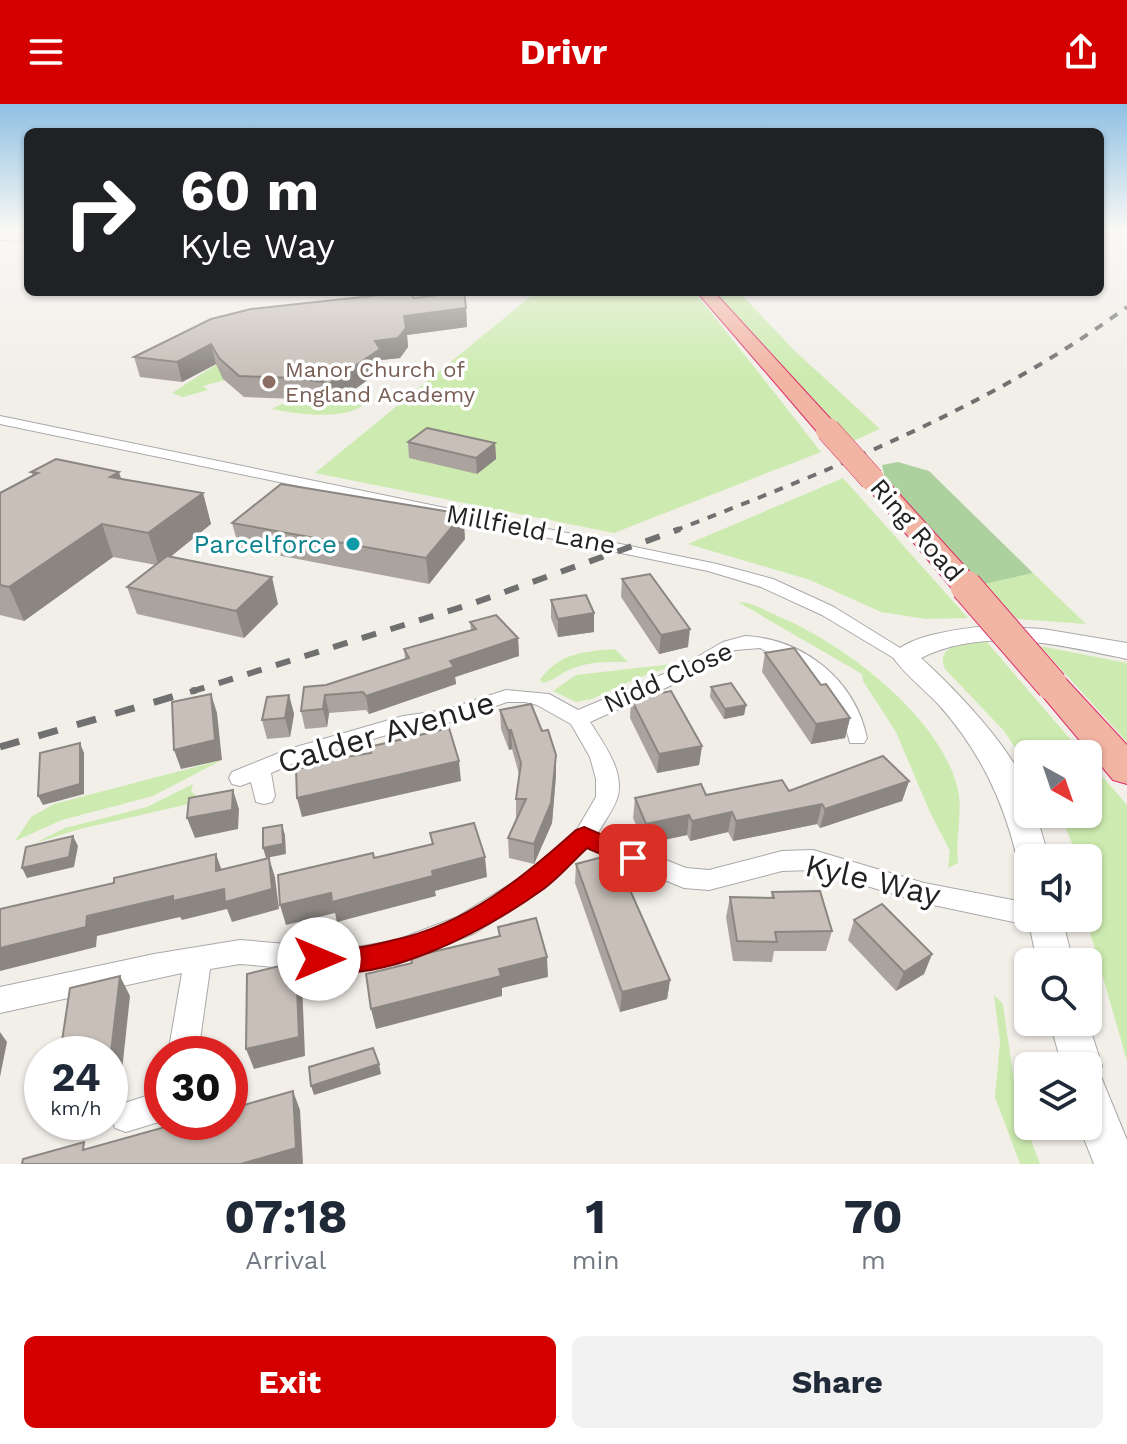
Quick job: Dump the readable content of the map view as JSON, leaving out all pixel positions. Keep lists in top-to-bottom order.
{
  "streets": {
    "highway": ["Ring Road"],
    "street": [
      "Millfield Lane",
      "Nidd Close",
      "Calder Avenue",
      "Kyle Way"
    ]
  },
  "crossings": [
    ["Nidd Close", "Calder Avenue"],
    ["Calder Avenue", "Kyle Way"]
  ],
  "places": ["Manor Church of England Academy", "Parcelforce"],
  "north": "bottom right",
  "page": {
    "header": "Drivr",
    "turn": ["60 m", "Kyle Way"],
    "speed": "24 km/h",
    "limit": "30",
    "eta": [
      "07:18",
      "Arrival",
      "1",
      "min",
      "70",
      "m"
    ],
    "buttons": ["Exit", "Share"]
  }
}
